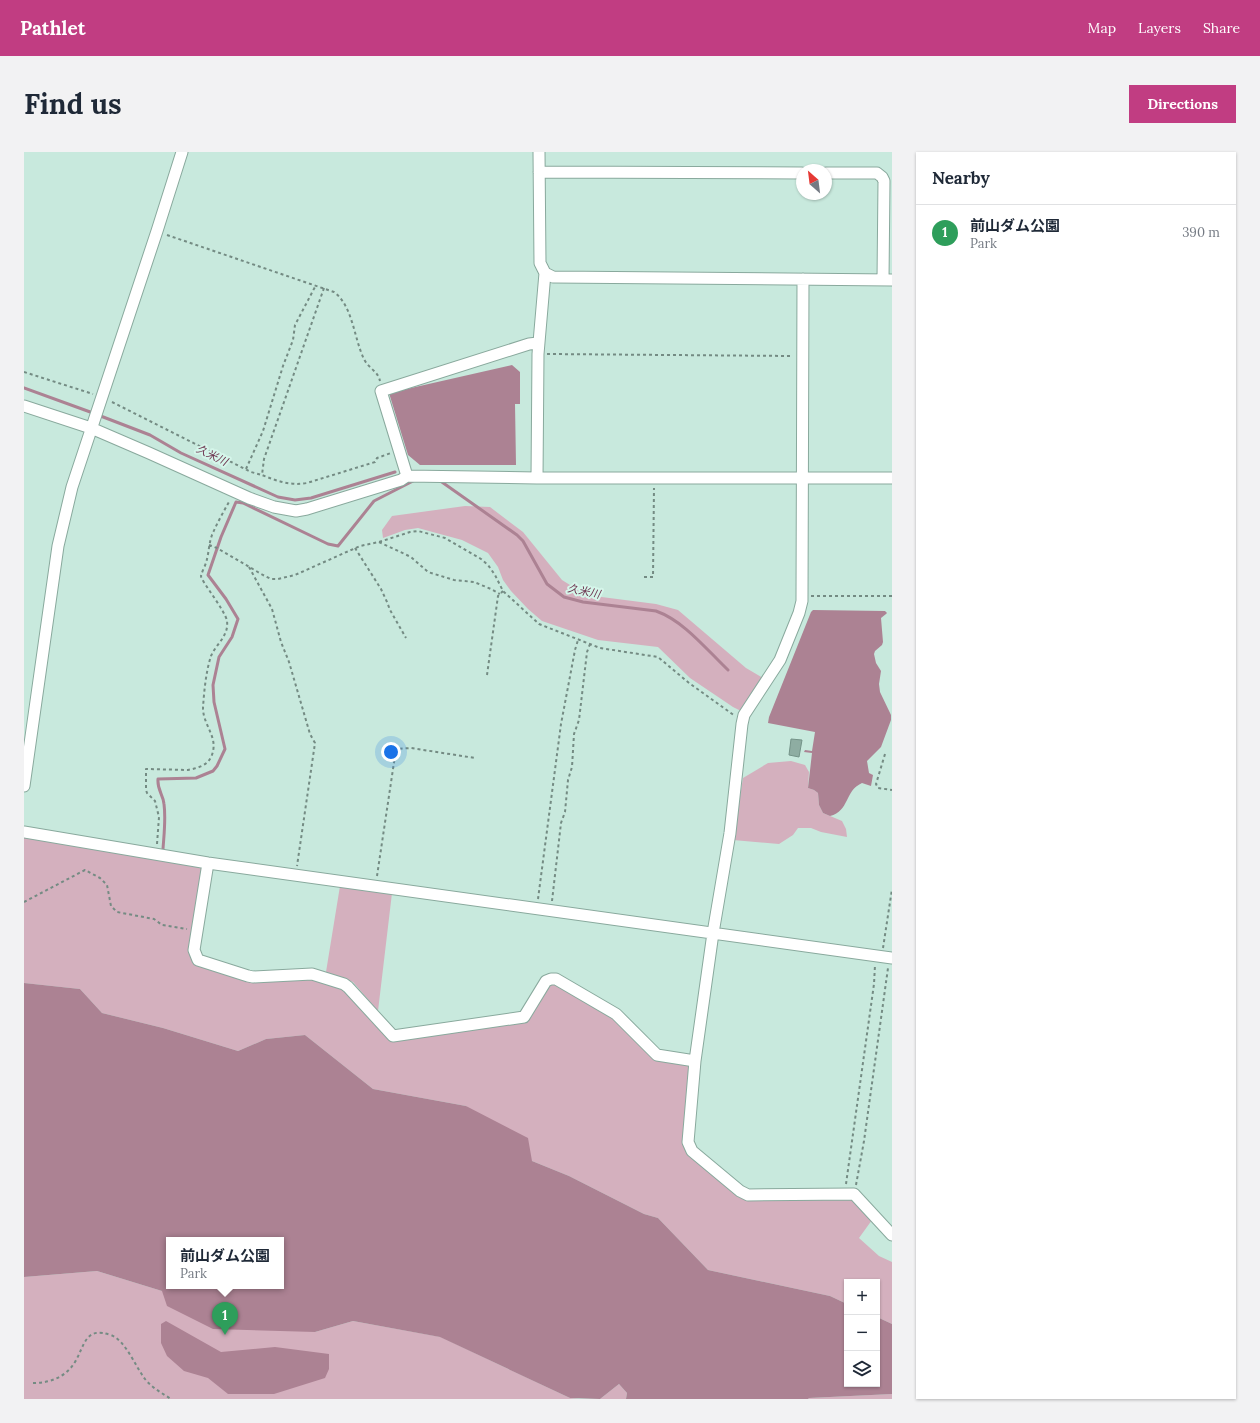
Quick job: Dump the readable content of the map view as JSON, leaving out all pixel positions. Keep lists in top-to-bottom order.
{
  "water": ["久米川"],
  "north": "top left",
  "page": {
    "header": "Pathlet",
    "nav": ["Map", "Layers", "Share"],
    "buttons": "Directions",
    "title": "Find us",
    "heading": "Nearby",
    "list": [
      {
        "mark": "1",
        "name": "前山ダム公園",
        "note": "Park",
        "value": "390 m"
      }
    ],
    "popup": ["前山ダム公園", "Park"],
    "map_buttons": ["+", "−"],
    "pins": "1"
  }
}
